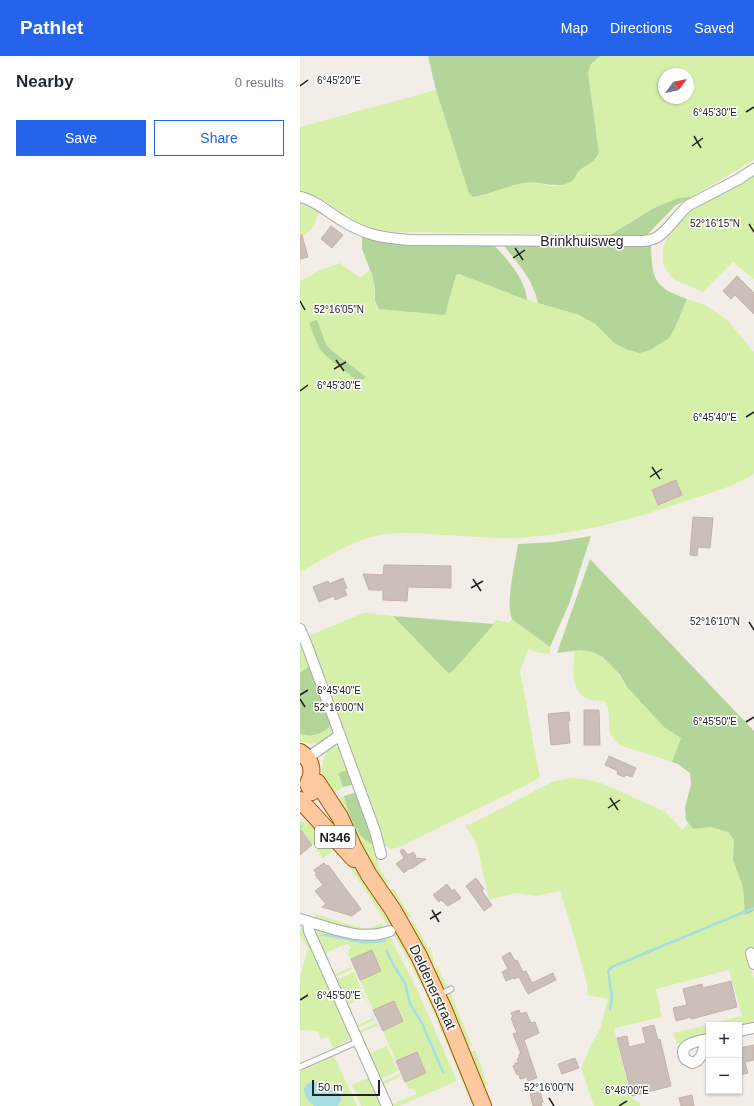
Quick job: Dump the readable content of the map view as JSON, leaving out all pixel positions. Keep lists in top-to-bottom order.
{
  "streets": {
    "main road": ["N346", "Deldenerstraat"],
    "street": ["Brinkhuisweg"]
  },
  "scale_bar": "50 m",
  "north": "top right",
  "page": {
    "header": "Pathlet",
    "nav": ["Map", "Directions", "Saved"],
    "heading": ["Nearby", "0 results"],
    "buttons": ["Save", "Share"],
    "map_buttons": ["+", "−"],
    "scale": "50 m"
  },
  "coordinates": [
    "6°45'20\"E",
    "6°45'30\"E",
    "52°16'15\"N",
    "52°16'05\"N",
    "6°45'40\"E",
    "52°16'10\"N",
    "52°16'00\"N",
    "6°45'50\"E",
    "6°46'00\"E"
  ]
}
